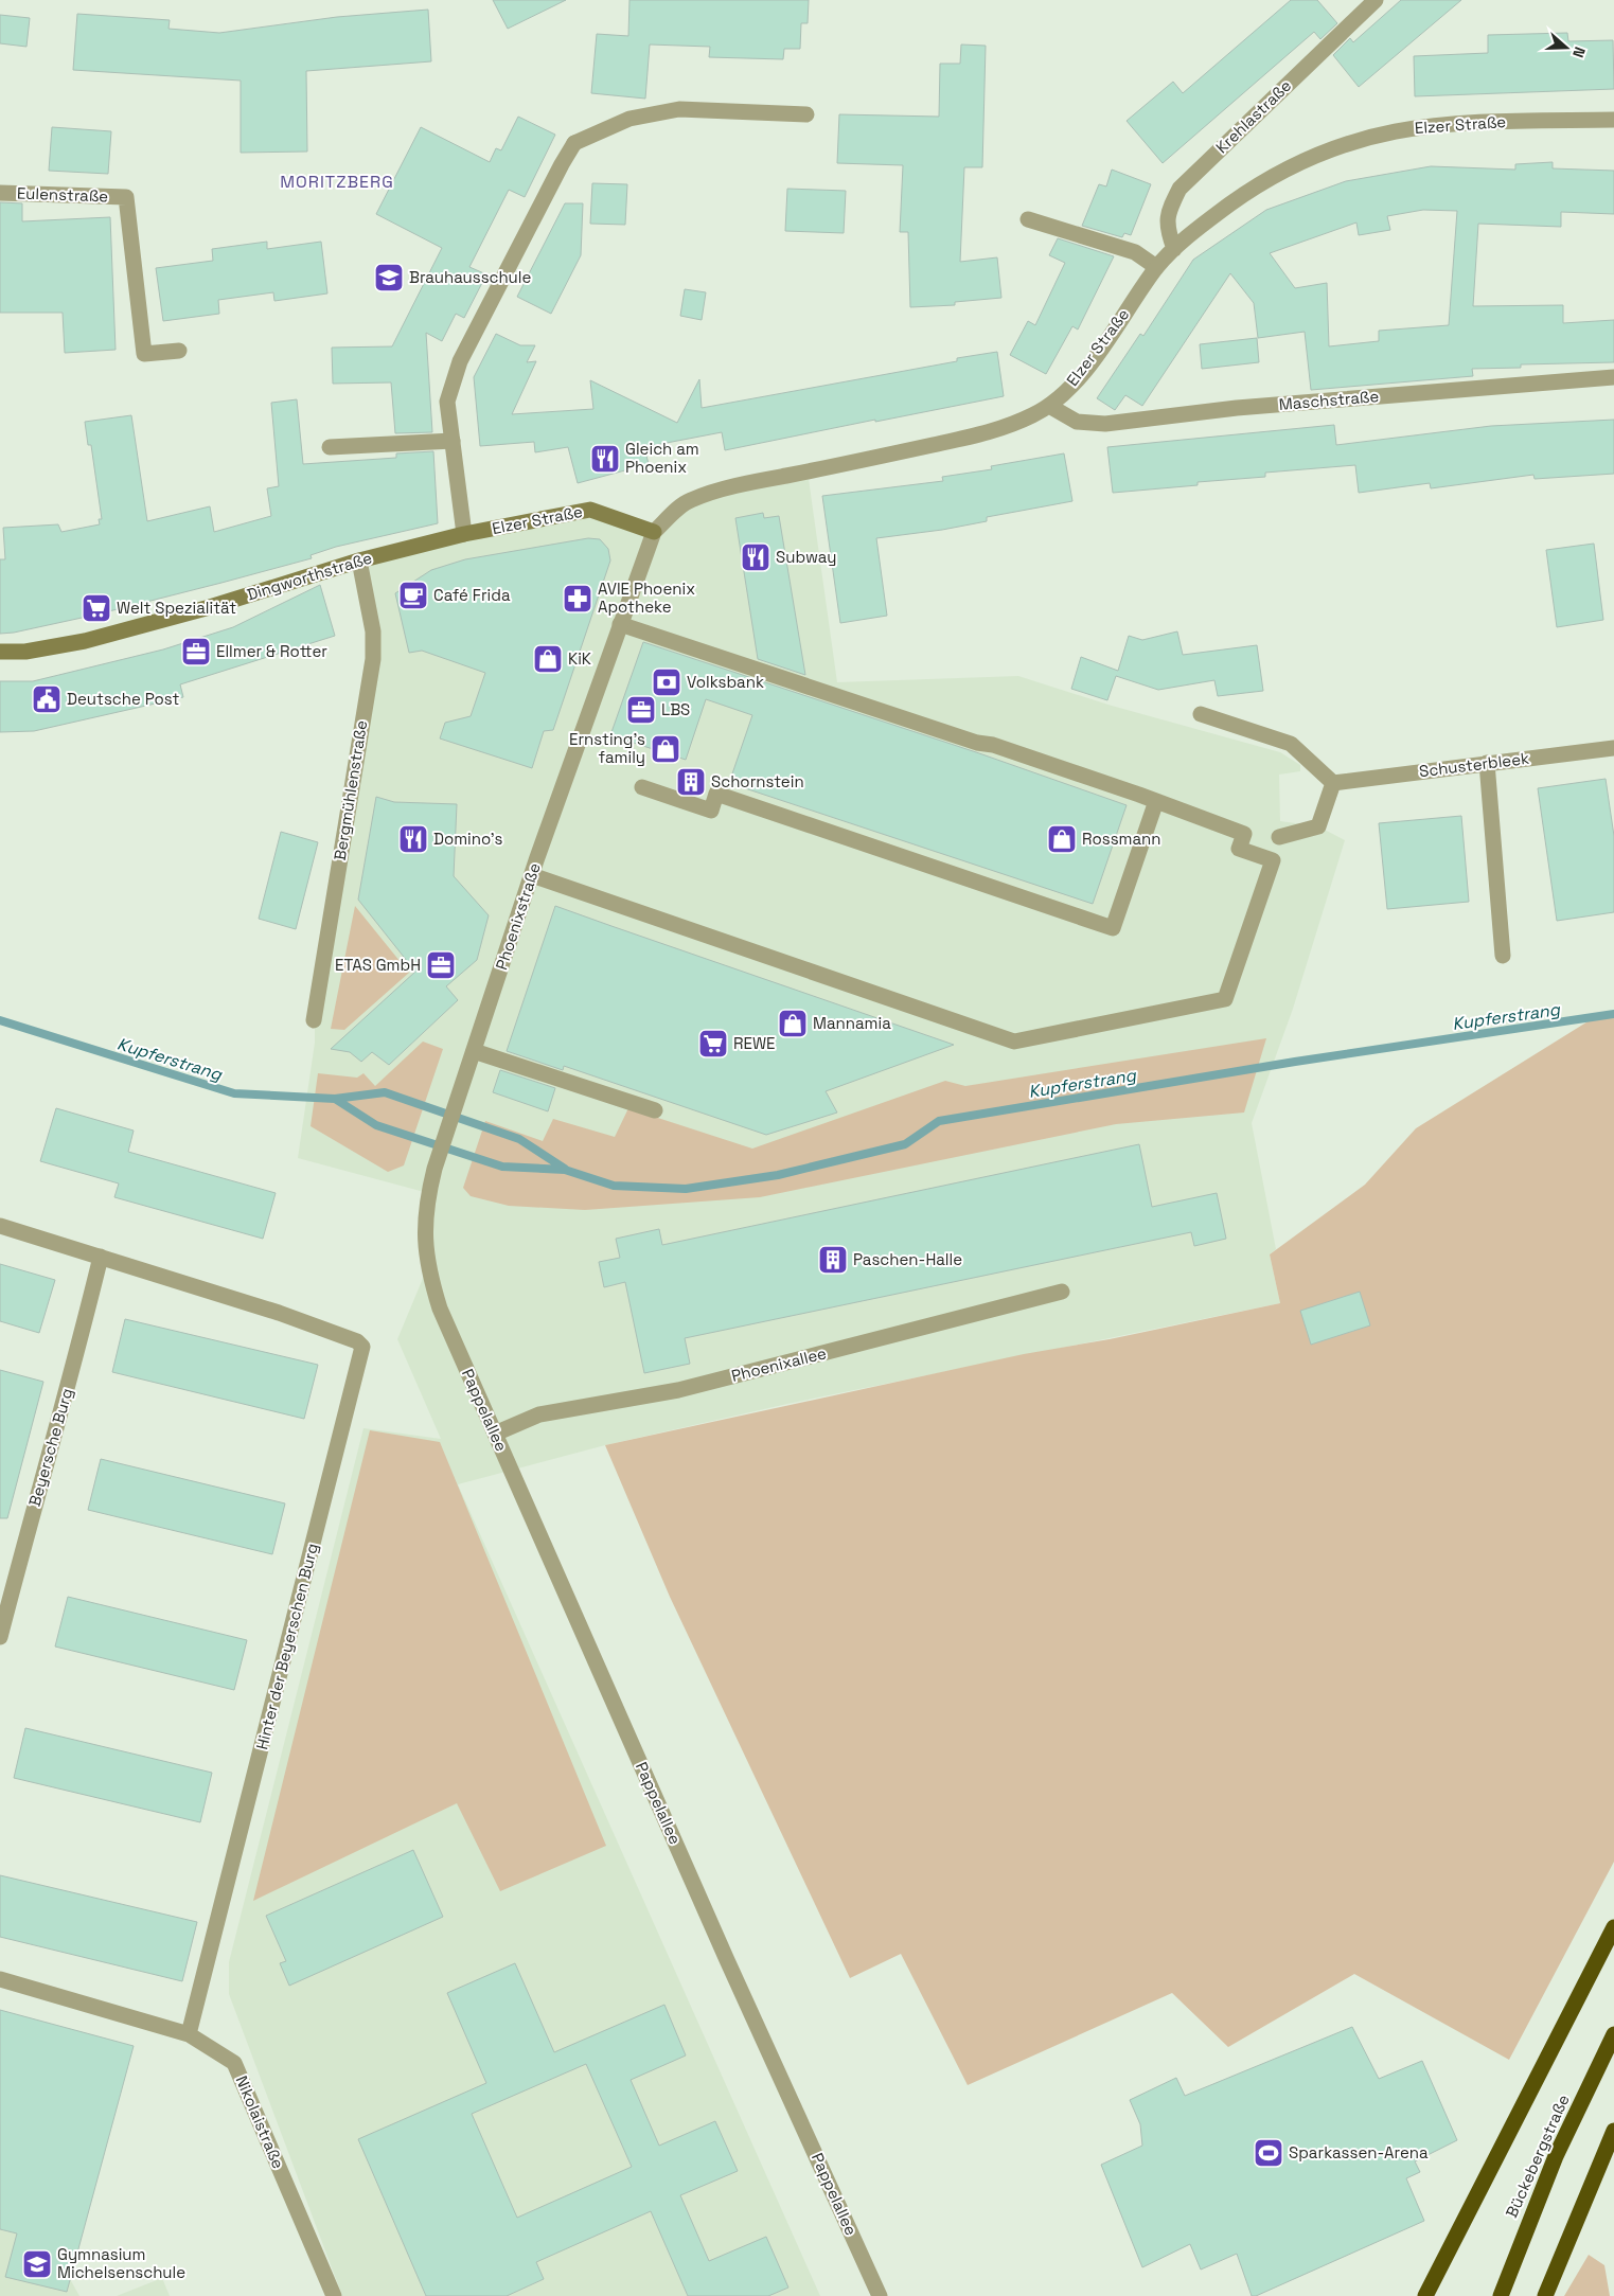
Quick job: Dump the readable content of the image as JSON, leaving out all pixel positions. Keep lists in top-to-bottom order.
{
  "streets": {
    "highway": ["Bückebergstraße"],
    "street": [
      "Krehlastraße",
      "Elzer Straße",
      "Eulenstraße",
      "Maschstraße",
      "Dingworthstraße",
      "Schusterbleek",
      "Bergmühlenstraße",
      "Phoenixstraße",
      "Phoenixallee",
      "Pappelallee",
      "Beyersche Burg",
      "Hinter der Beyerschen Burg",
      "Nikolaistraße"
    ]
  },
  "crossings": [
    ["Krehlastraße", "Elzer Straße"],
    ["Elzer Straße", "Maschstraße"],
    ["Elzer Straße", "Dingworthstraße"],
    ["Elzer Straße", "Phoenixstraße"],
    ["Dingworthstraße", "Bergmühlenstraße"],
    ["Phoenixstraße", "Pappelallee"],
    ["Phoenixallee", "Pappelallee"],
    ["Beyersche Burg", "Hinter der Beyerschen Burg"],
    ["Hinter der Beyerschen Burg", "Nikolaistraße"]
  ],
  "districts": ["MORITZBERG"],
  "water": ["Kupferstrang"],
  "places": {
    "school or university": ["Brauhausschule", "Gymnasium Michelsenschule"],
    "restaurant": ["Gleich am Phoenix", "Subway", "Domino's"],
    "cafe": ["Café Frida"],
    "pharmacy": ["AVIE Phoenix Apotheke"],
    "supermarket": ["Welt Spezialität", "REWE"],
    "office": ["Ellmer & Rotter", "LBS", "ETAS GmbH"],
    "shop": [
      "KiK",
      "Ernsting's family",
      "Rossmann",
      "Mannamia"
    ],
    "bank": ["Volksbank"],
    "public building": ["Deutsche Post"],
    "building": ["Schornstein", "Paschen-Halle"],
    "sports": ["Sparkassen-Arena"]
  },
  "north": "right"
}
